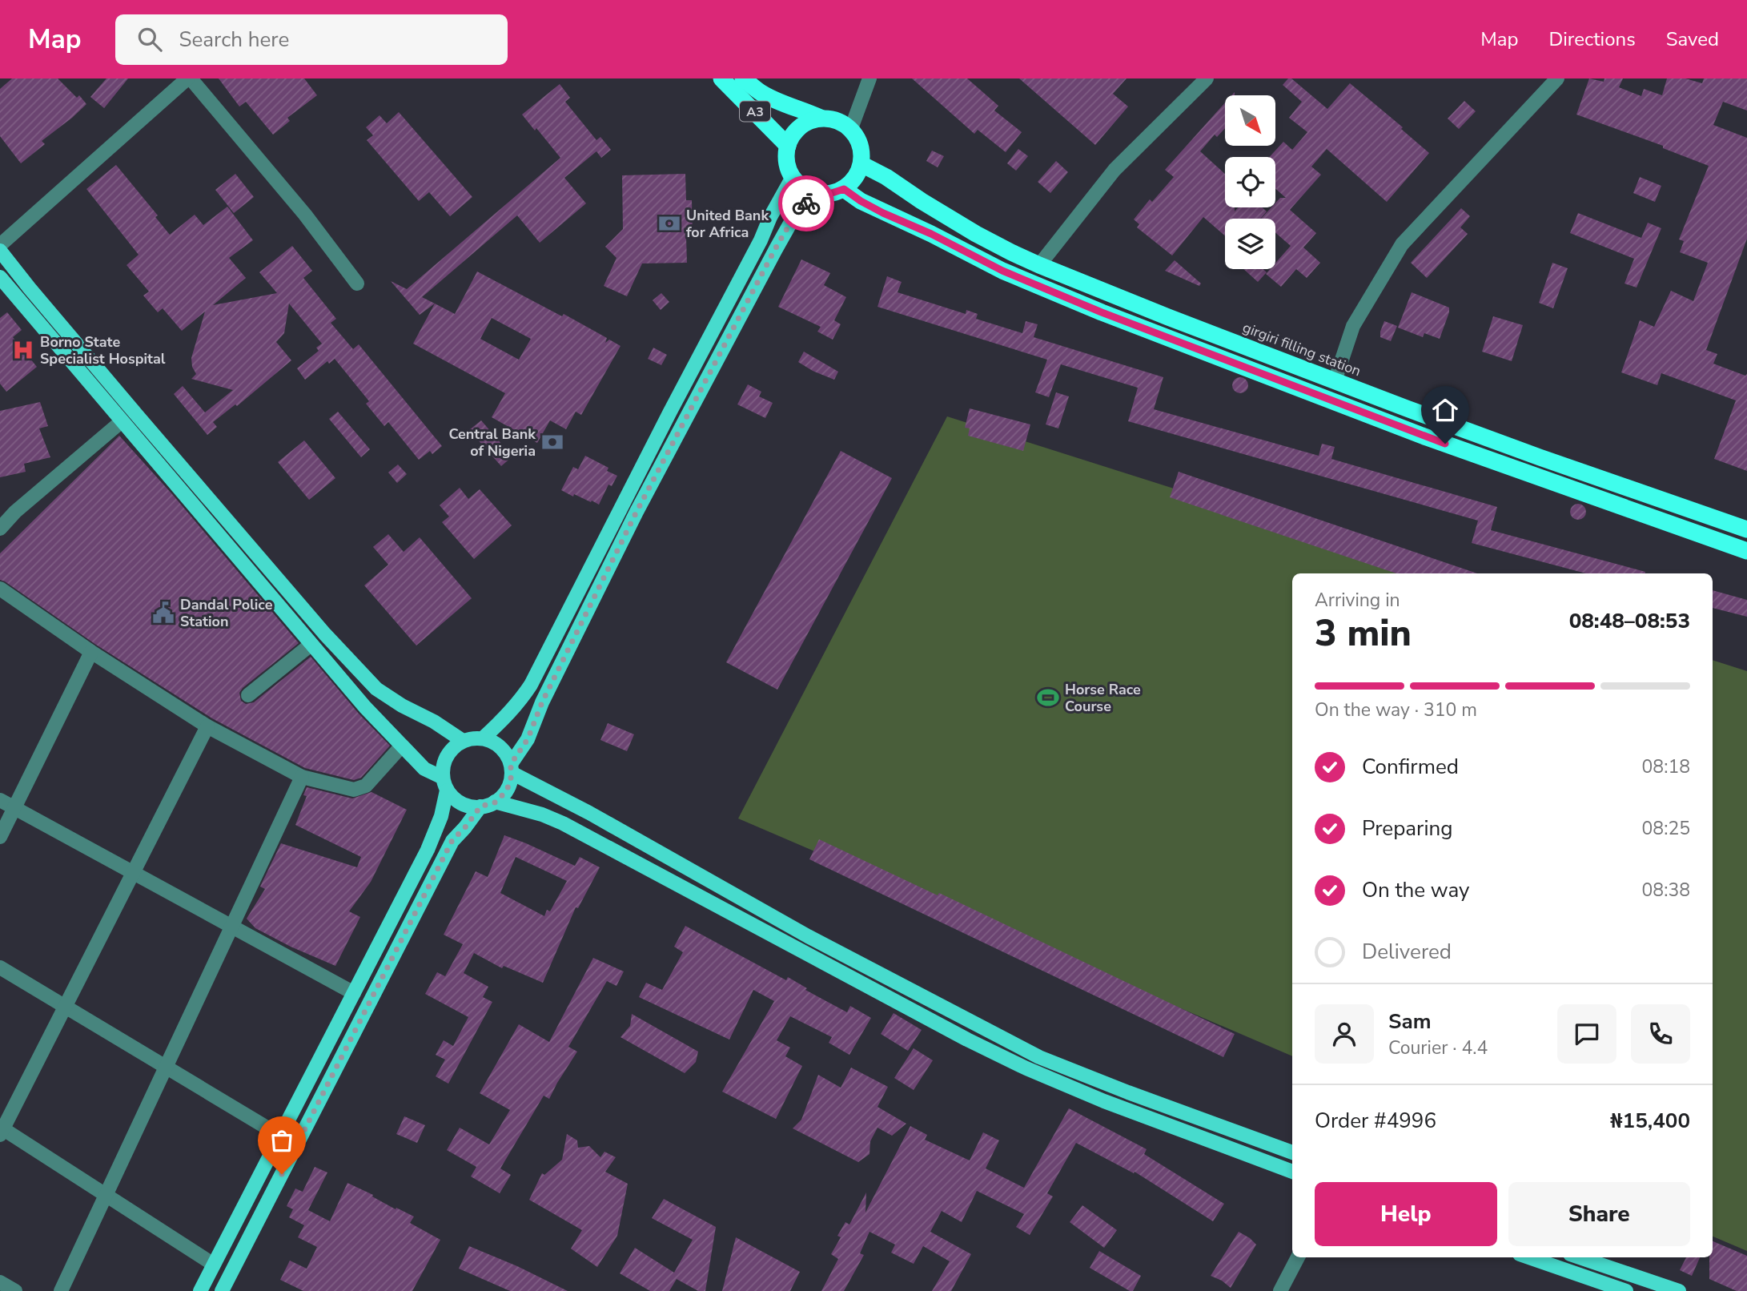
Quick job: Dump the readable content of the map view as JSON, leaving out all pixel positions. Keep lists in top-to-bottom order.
{
  "streets": {
    "highway": ["A3", "girgiri filling station"]
  },
  "crossings": [
    ["A3", "girgiri filling station"]
  ],
  "places": {
    "bank": ["United Bank for Africa", "Central Bank of Nigeria"],
    "hospital": ["Borno State Specialist Hospital"],
    "public building": ["Dandal Police Station"],
    "sports": ["Horse Race Course"]
  },
  "north": "bottom right",
  "page": {
    "header": "Map",
    "search": "Search here",
    "nav": ["Map", "Directions", "Saved"],
    "heading": ["3 min", "Arriving in", "08:48–08:53"],
    "panel": [
      "Sam",
      "Courier · 4.4",
      "Order #4996",
      "₦15,400"
    ],
    "bar": "On the way · 310 m",
    "list": [
      ["Confirmed", "08:18"],
      ["Preparing", "08:25"],
      ["On the way", "08:38"],
      "Delivered"
    ],
    "buttons": ["Help", "Share"]
  }
}
